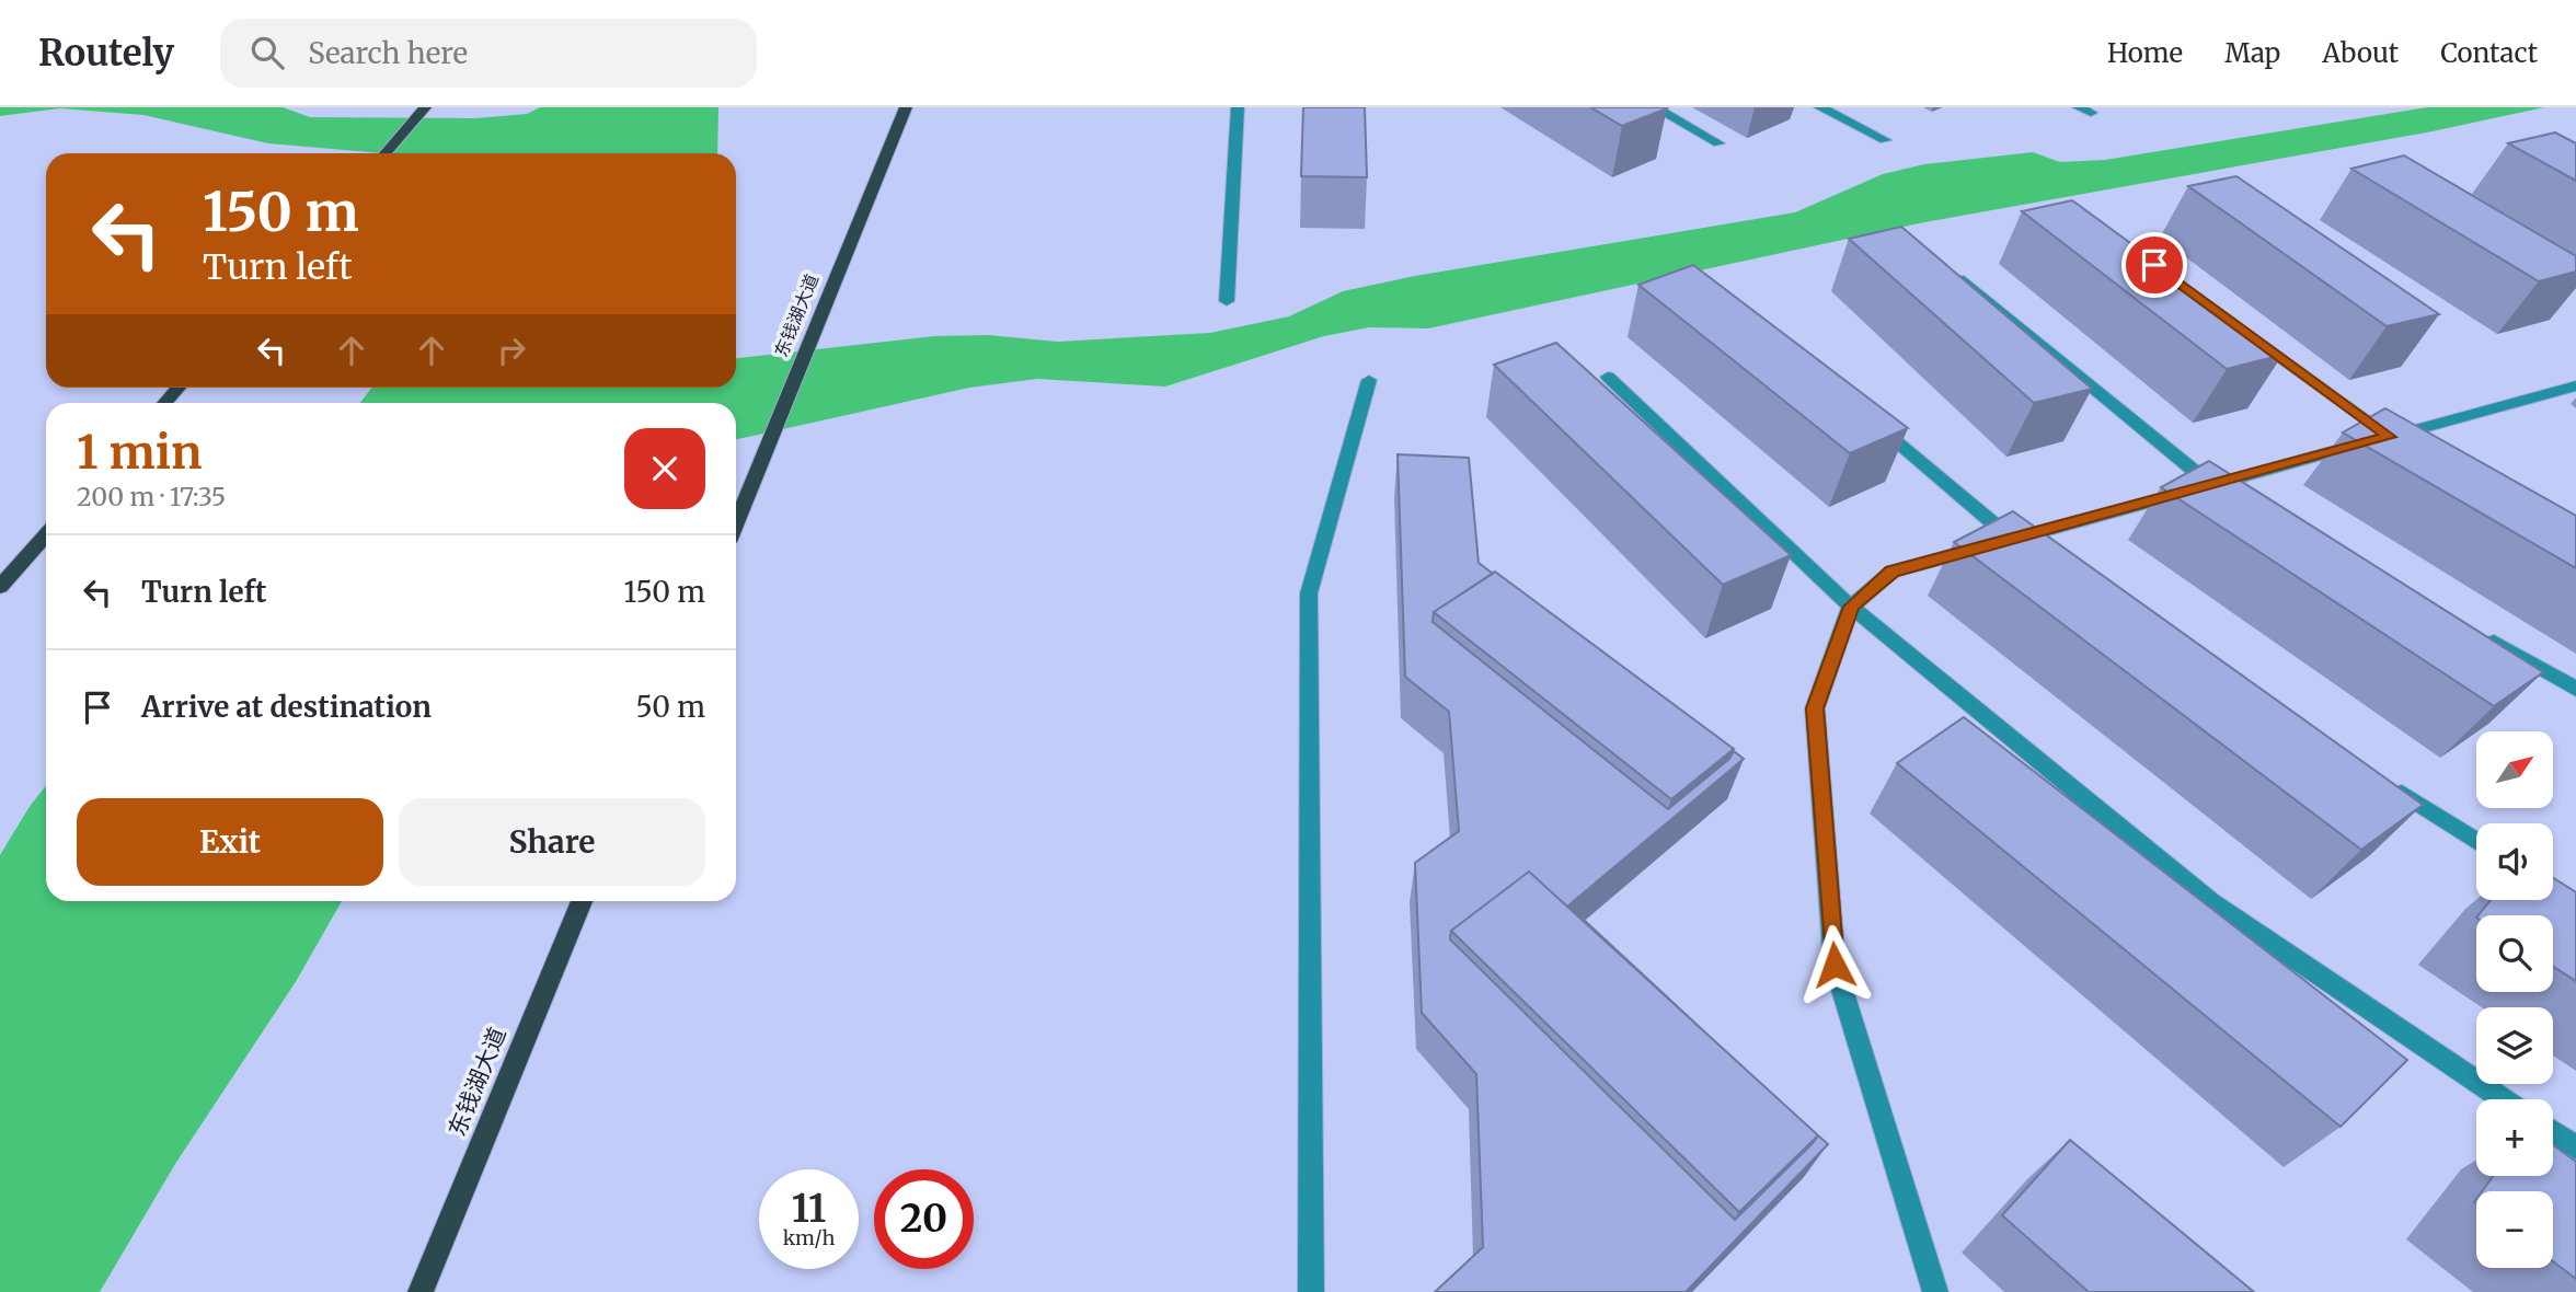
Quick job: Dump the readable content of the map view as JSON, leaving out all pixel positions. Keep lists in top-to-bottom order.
{
  "streets": {
    "main road": ["东钱湖大道"]
  },
  "north": "top right",
  "page": {
    "header": "Routely",
    "search": "Search here",
    "nav": [
      "Home",
      "Map",
      "About",
      "Contact"
    ],
    "turn": ["150 m", "Turn left"],
    "heading": ["1 min", "200 m · 17:35"],
    "list": [
      {
        "name": "Turn left",
        "value": "150 m"
      },
      {
        "name": "Arrive at destination",
        "value": "50 m"
      }
    ],
    "map_buttons": ["+", "−"],
    "buttons": ["Exit", "Share"],
    "speed": "11 km/h",
    "limit": "20"
  }
}
